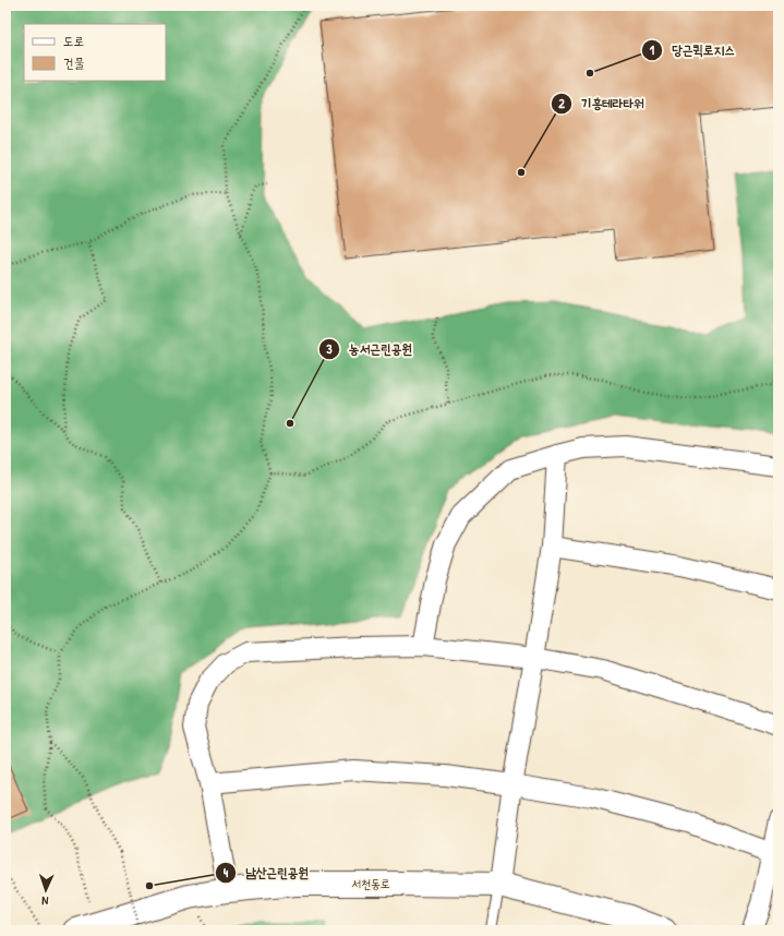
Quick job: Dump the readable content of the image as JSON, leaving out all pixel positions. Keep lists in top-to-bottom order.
{
  "streets": {
    "street": ["서천동로"]
  },
  "places": [
    "당근퀵로지스",
    "기흥테라타워",
    "농서근린공원",
    "남산근린공원"
  ],
  "legend": ["도로", "건물"],
  "north": "bottom"
}
